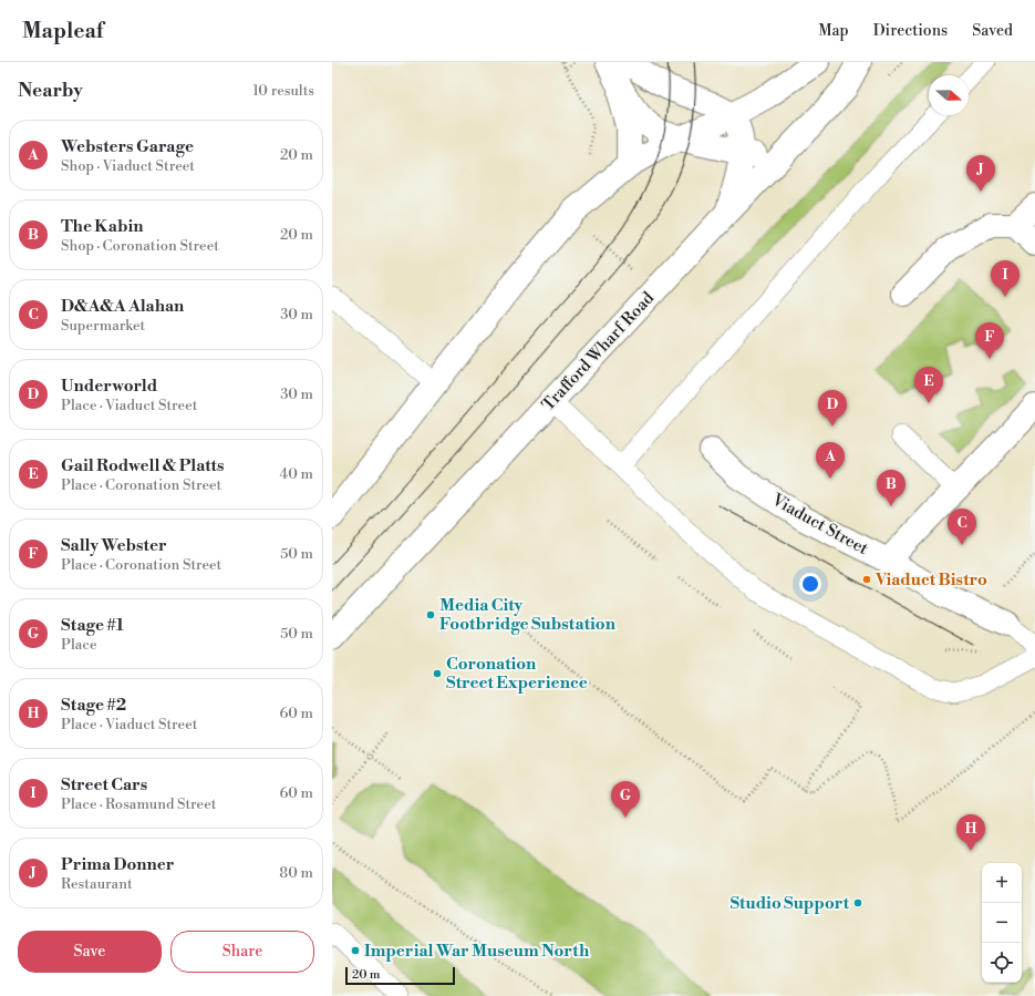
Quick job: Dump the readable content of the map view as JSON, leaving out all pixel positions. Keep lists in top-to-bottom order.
{
  "streets": {
    "street": ["Trafford Wharf Road", "Viaduct Street"]
  },
  "places": [
    "Viaduct Bistro",
    "Media City Footbridge Substation",
    "Coronation Street Experience",
    "Studio Support",
    "Imperial War Museum North"
  ],
  "scale_bar": "20 m",
  "north": "right",
  "page": {
    "header": "Mapleaf",
    "nav": ["Map", "Directions", "Saved"],
    "heading": ["Nearby", "10 results"],
    "list": [
      {
        "mark": "A",
        "name": "Websters Garage",
        "note": "Shop · Viaduct Street",
        "value": "20 m"
      },
      {
        "mark": "B",
        "name": "The Kabin",
        "note": "Shop · Coronation Street",
        "value": "20 m"
      },
      {
        "mark": "C",
        "name": "D&A&A Alahan",
        "note": "Supermarket",
        "value": "30 m"
      },
      {
        "mark": "D",
        "name": "Underworld",
        "note": "Place · Viaduct Street",
        "value": "30 m"
      },
      {
        "mark": "E",
        "name": "Gail Rodwell & Platts",
        "note": "Place · Coronation Street",
        "value": "40 m"
      },
      {
        "mark": "F",
        "name": "Sally Webster",
        "note": "Place · Coronation Street",
        "value": "50 m"
      },
      {
        "mark": "G",
        "name": "Stage #1",
        "note": "Place",
        "value": "50 m"
      },
      {
        "mark": "H",
        "name": "Stage #2",
        "note": "Place · Viaduct Street",
        "value": "60 m"
      },
      {
        "mark": "I",
        "name": "Street Cars",
        "note": "Place · Rosamund Street",
        "value": "60 m"
      },
      {
        "mark": "J",
        "name": "Prima Donner",
        "note": "Restaurant",
        "value": "80 m"
      }
    ],
    "pins": [
      "J",
      "I",
      "F",
      "E",
      "D",
      "A",
      "B",
      "C",
      "G",
      "H"
    ],
    "map_buttons": ["+", "−"],
    "buttons": ["Save", "Share"],
    "scale": "20 m"
  }
}
